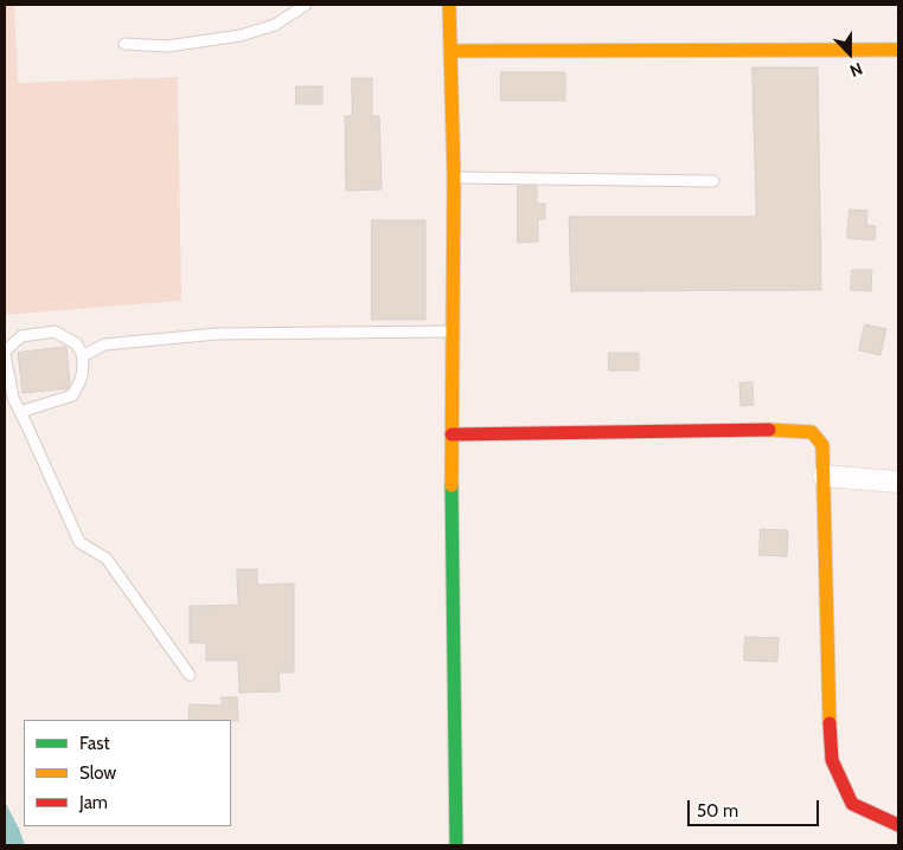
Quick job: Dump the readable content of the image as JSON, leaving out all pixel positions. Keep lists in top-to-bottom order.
{
  "legend": ["Fast", "Slow", "Jam"],
  "scale_bar": "50 m",
  "north": "bottom"
}
